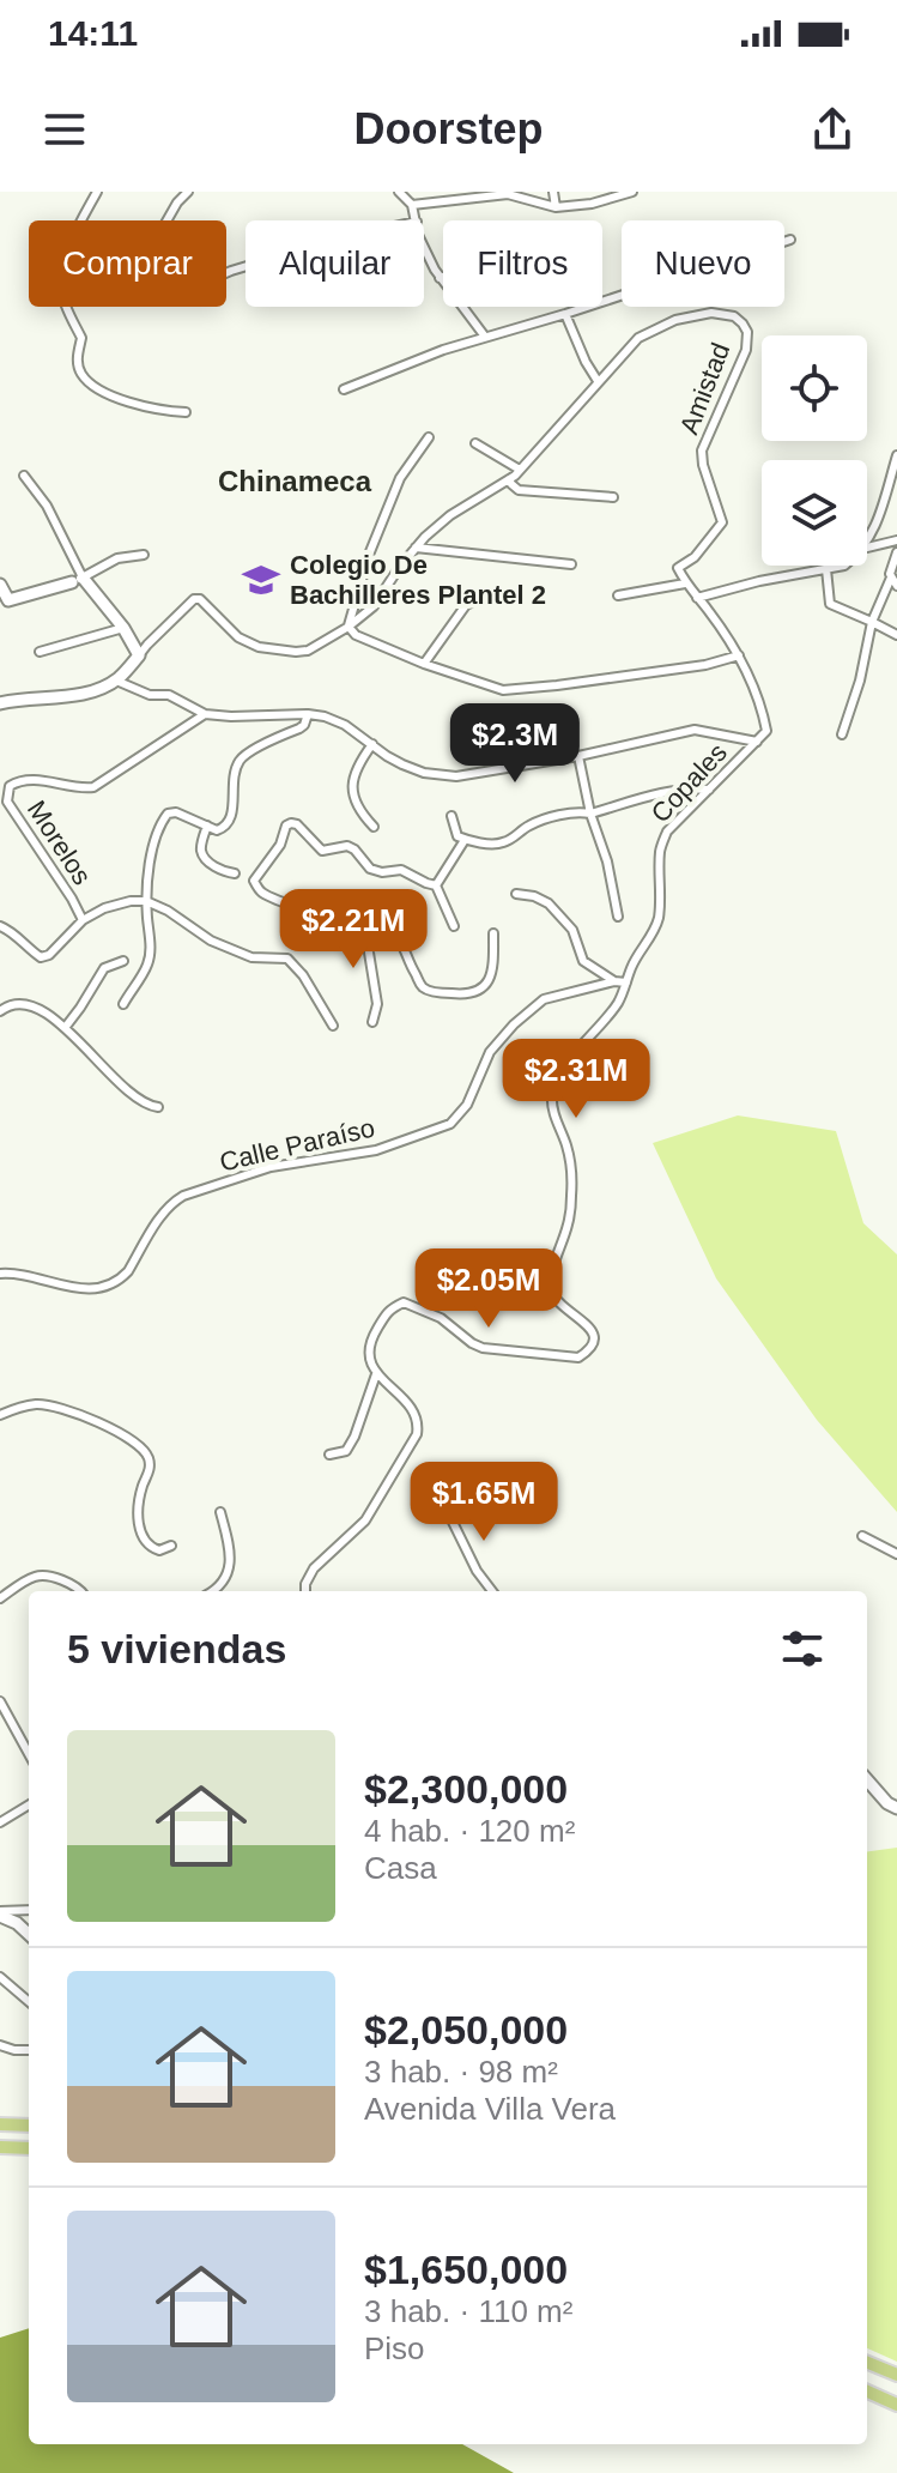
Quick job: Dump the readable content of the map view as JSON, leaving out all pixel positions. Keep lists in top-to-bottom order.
{
  "streets": {
    "street": [
      "Amistad",
      "Copales",
      "Morelos",
      "Calle Paraíso"
    ]
  },
  "districts": ["Chinameca"],
  "places": {
    "school or university": ["Colegio De Bachilleres Plantel 2"]
  },
  "page": {
    "status": "14:11",
    "header": "Doorstep",
    "chip": [
      "Comprar",
      "Alquilar",
      "Filtros",
      "Nuevo"
    ],
    "price": [
      "$2.3M",
      "$2.21M",
      "$2.31M",
      "$2.05M",
      "$1.65M"
    ],
    "heading": "5 viviendas",
    "list": [
      {
        "name": "$2,300,000",
        "note": "4 hab. · 120 m² · Casa"
      },
      {
        "name": "$2,050,000",
        "note": "3 hab. · 98 m² · Avenida Villa Vera"
      },
      {
        "name": "$1,650,000",
        "note": "3 hab. · 110 m² · Piso"
      }
    ]
  }
}
